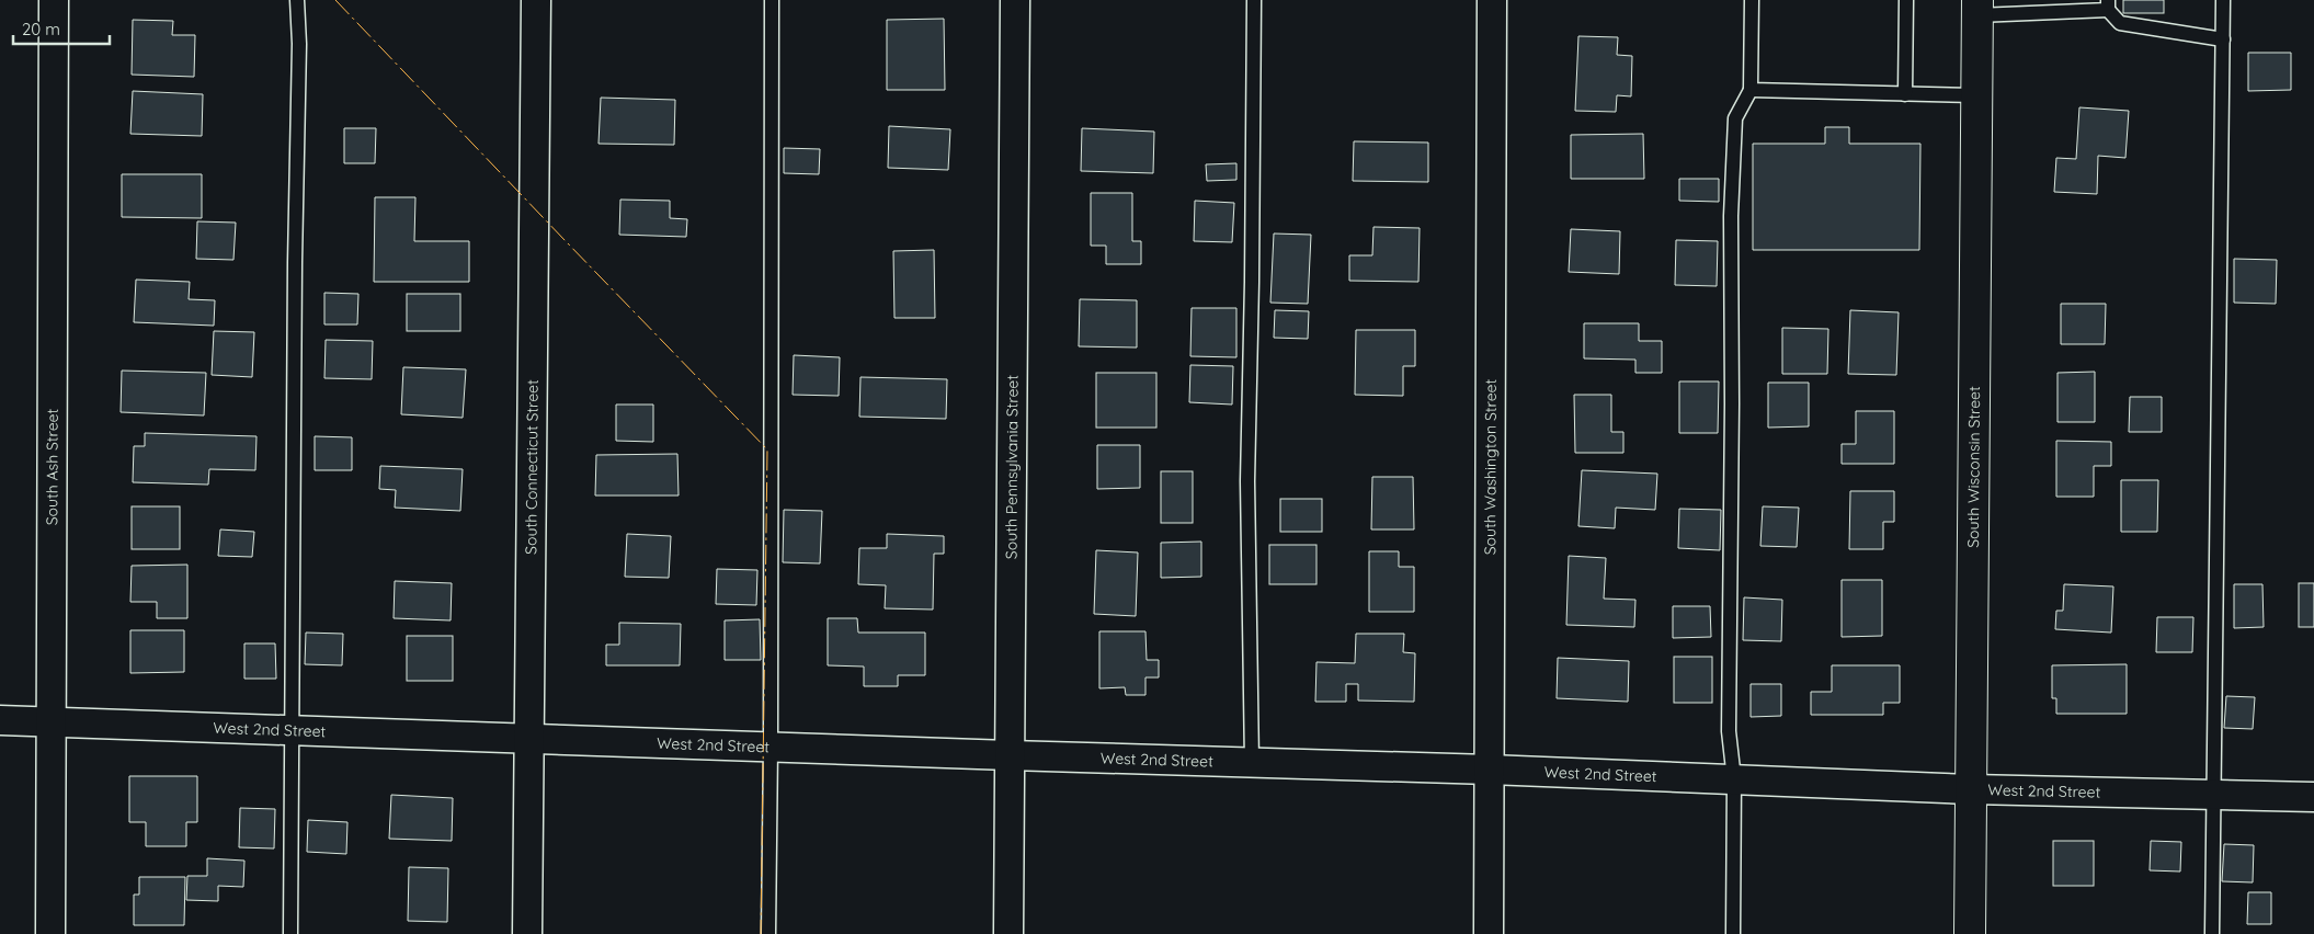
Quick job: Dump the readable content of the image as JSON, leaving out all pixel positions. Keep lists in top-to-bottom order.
{
  "streets": {
    "street": [
      "South Ash Street",
      "South Connecticut Street",
      "South Pennsylvania Street",
      "South Washington Street",
      "South Wisconsin Street",
      "West 2nd Street"
    ]
  },
  "crossings": [
    ["South Ash Street", "West 2nd Street"],
    ["South Connecticut Street", "West 2nd Street"],
    ["South Pennsylvania Street", "West 2nd Street"],
    ["South Washington Street", "West 2nd Street"],
    ["South Wisconsin Street", "West 2nd Street"]
  ],
  "scale_bar": "20 m"
}
